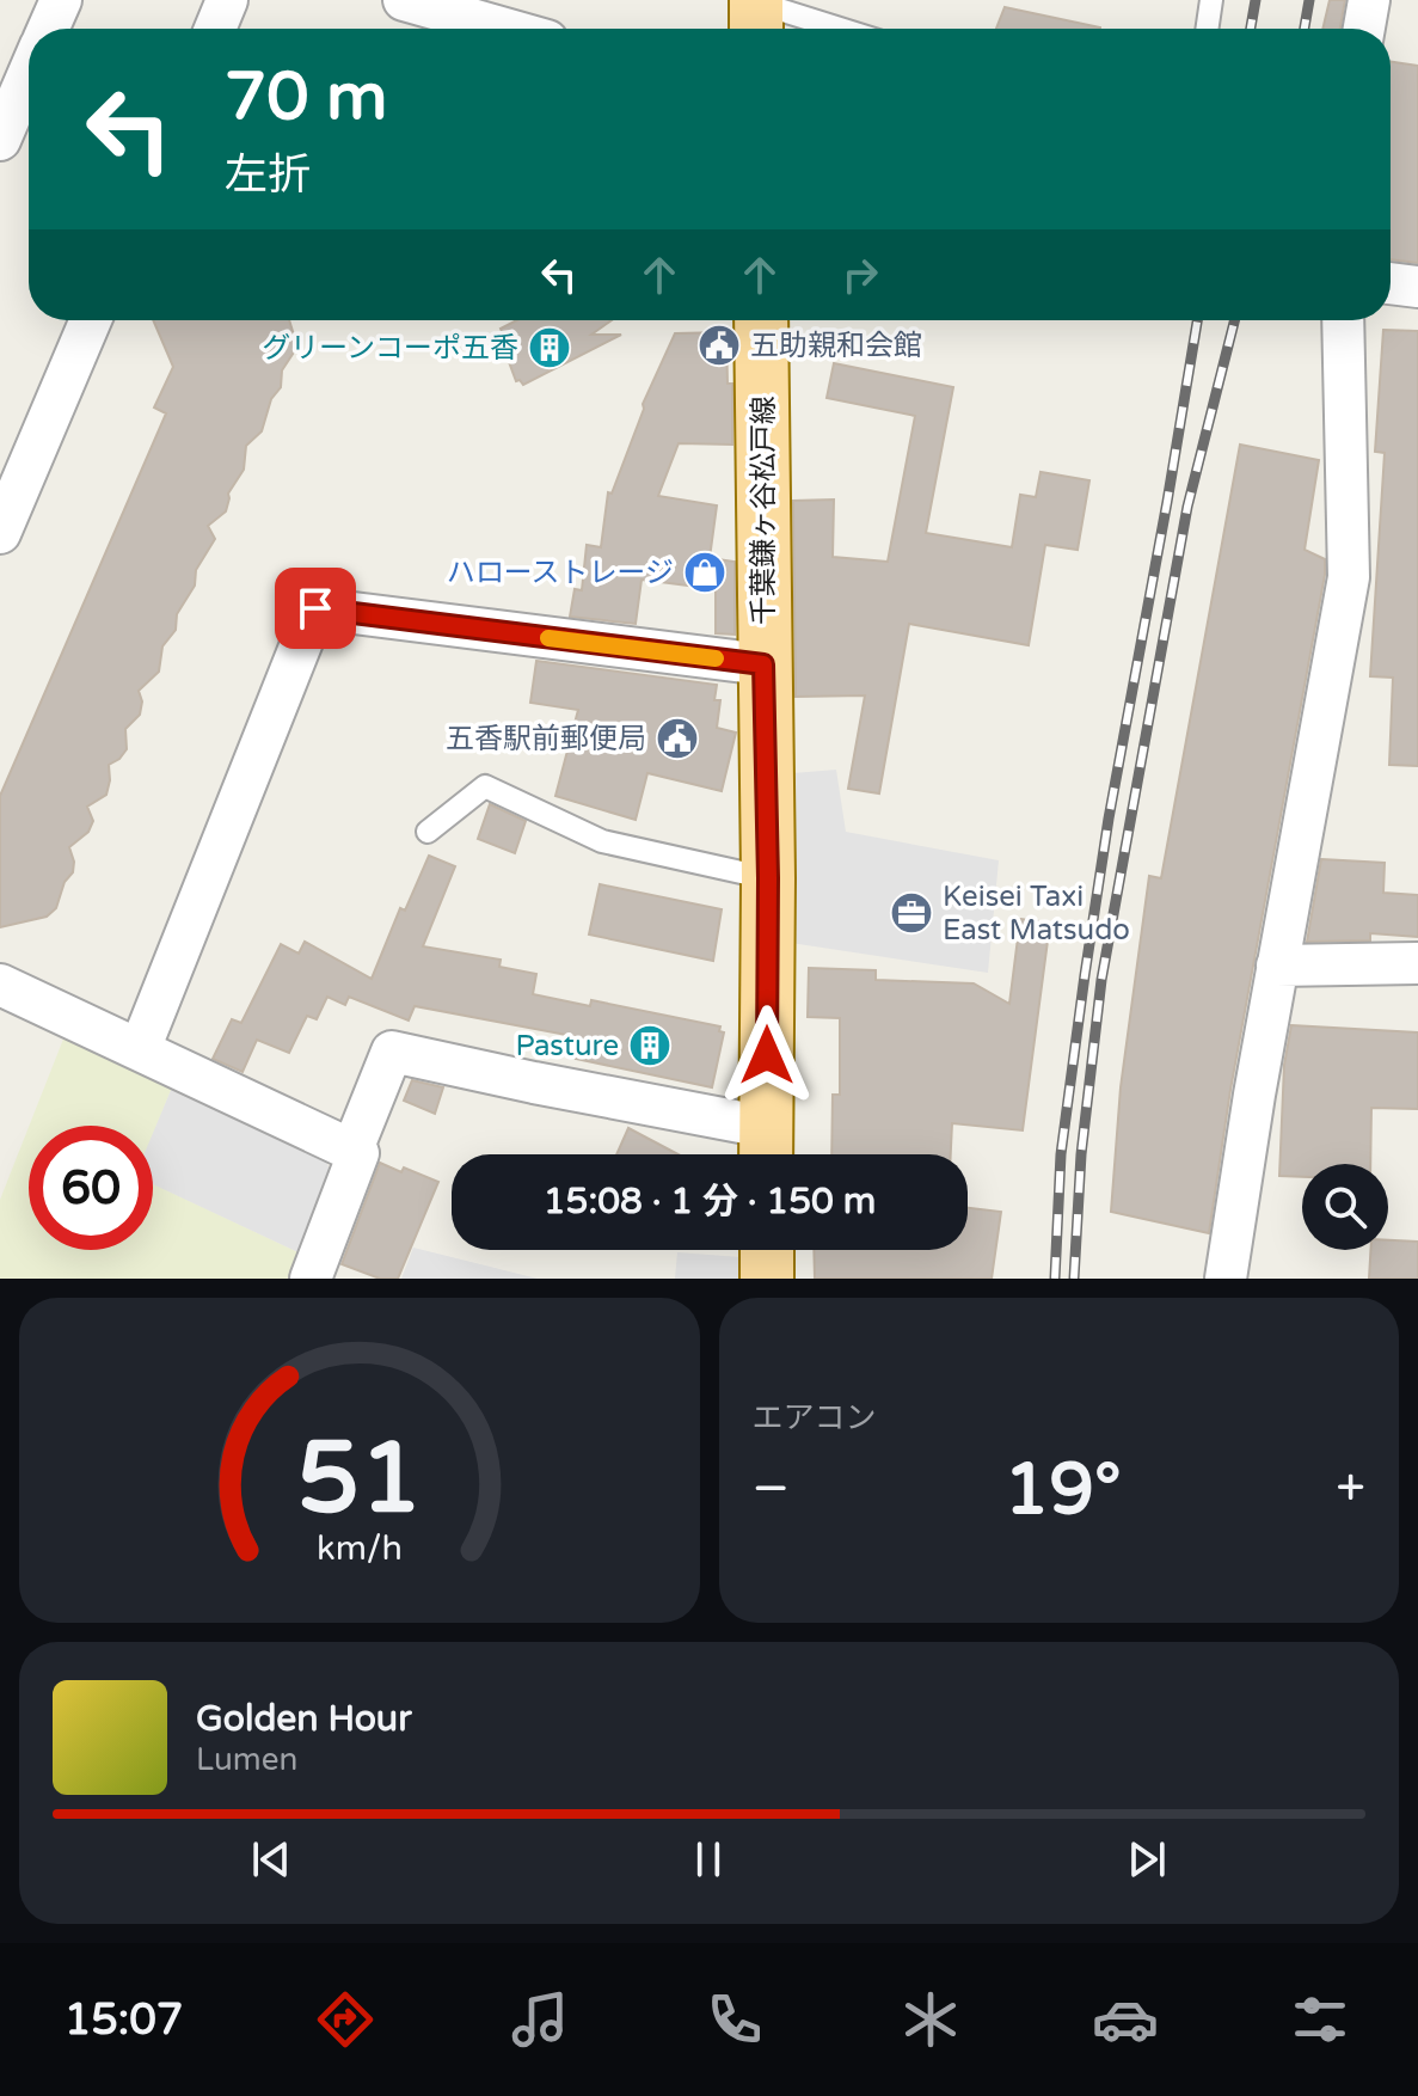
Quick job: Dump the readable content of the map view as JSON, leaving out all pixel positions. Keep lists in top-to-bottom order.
{
  "streets": {
    "main road": ["千葉鎌ヶ谷松戸線"]
  },
  "places": {
    "public building": ["五助親和会館", "五香駅前郵便局"],
    "building": ["グリーンコーポ五香", "Pasture"],
    "shop": ["ハローストレージ"],
    "office": ["Keisei Taxi East Matsudo"]
  },
  "page": {
    "turn": ["70 m", "左折"],
    "limit": "60",
    "trip": "15:08 · 1 分 · 150 m",
    "tile": "エアコン",
    "heat": ["−", "19°", "+"],
    "song": ["Golden Hour", "Lumen"],
    "tabs": "15:07",
    "gauge": ["51", "km/h"]
  }
}
